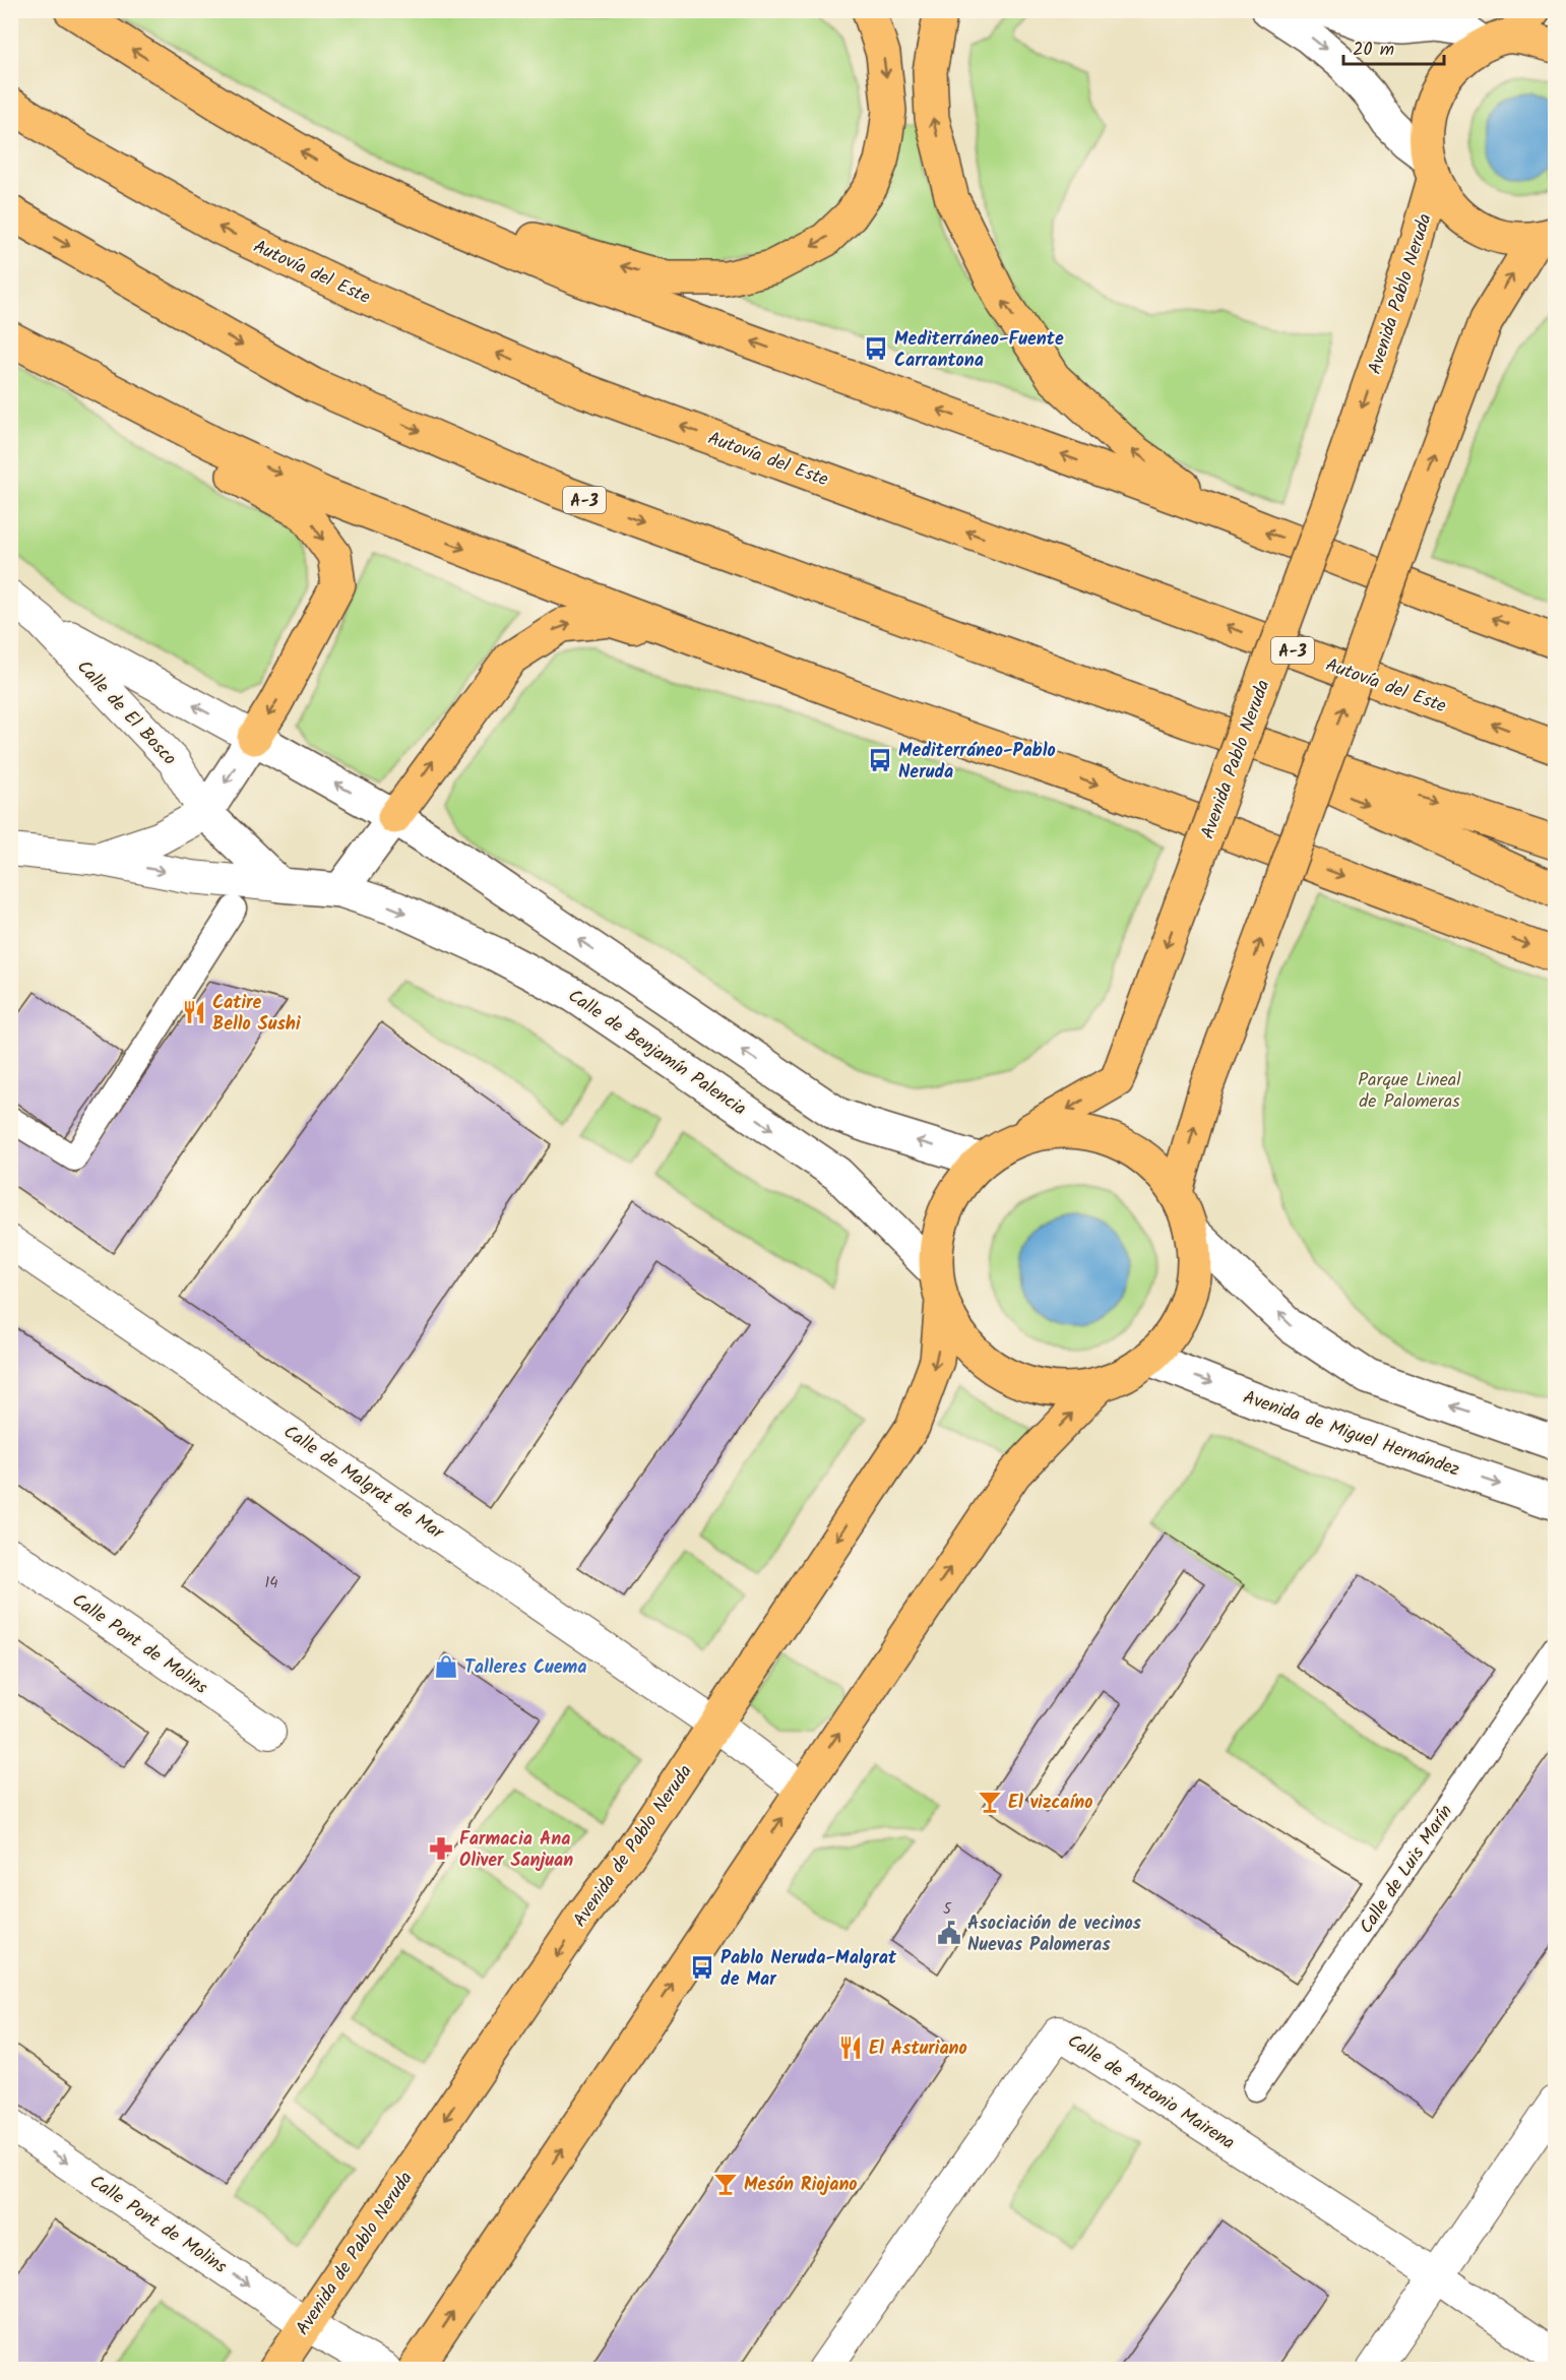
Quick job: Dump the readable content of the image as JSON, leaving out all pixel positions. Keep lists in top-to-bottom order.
{
  "streets": {
    "main road": [
      "Autovía del Este",
      "Avenida Pablo Neruda",
      "A-3",
      "Avenida de Pablo Neruda"
    ],
    "street": [
      "Calle de El Bosco",
      "Calle de Benjamín Palencia",
      "Avenida de Miguel Hernández",
      "Calle de Malgrat de Mar",
      "Calle Pont de Molins",
      "Calle de Luis Marín",
      "Calle de Antonio Mairena"
    ]
  },
  "crossings": [
    ["Avenida Pablo Neruda", "Avenida de Pablo Neruda"],
    ["Calle de El Bosco", "Calle de Benjamín Palencia"],
    ["Calle de Benjamín Palencia", "Avenida de Pablo Neruda"],
    ["Calle de Malgrat de Mar", "Avenida de Pablo Neruda"],
    ["Calle Pont de Molins", "Avenida de Pablo Neruda"]
  ],
  "one_way": ["Calle Pont de Molins"],
  "parks": ["Parque Lineal de Palomeras"],
  "places": {
    "bus stop": ["Mediterráneo-Fuente Carrantona", "Mediterráneo-Pablo Neruda", "Pablo Neruda-Malgrat de Mar"],
    "restaurant": ["Catire Bello Sushi", "El Asturiano"],
    "shop": ["Talleres Cuema"],
    "bar": ["El vizcaíno", "Mesón Riojano"],
    "pharmacy": ["Farmacia Ana Oliver Sanjuan"],
    "public building": ["Asociación de vecinos Nuevas Palomeras"]
  },
  "house_numbers": ["14", "5"],
  "scale_bar": "20 m"
}
